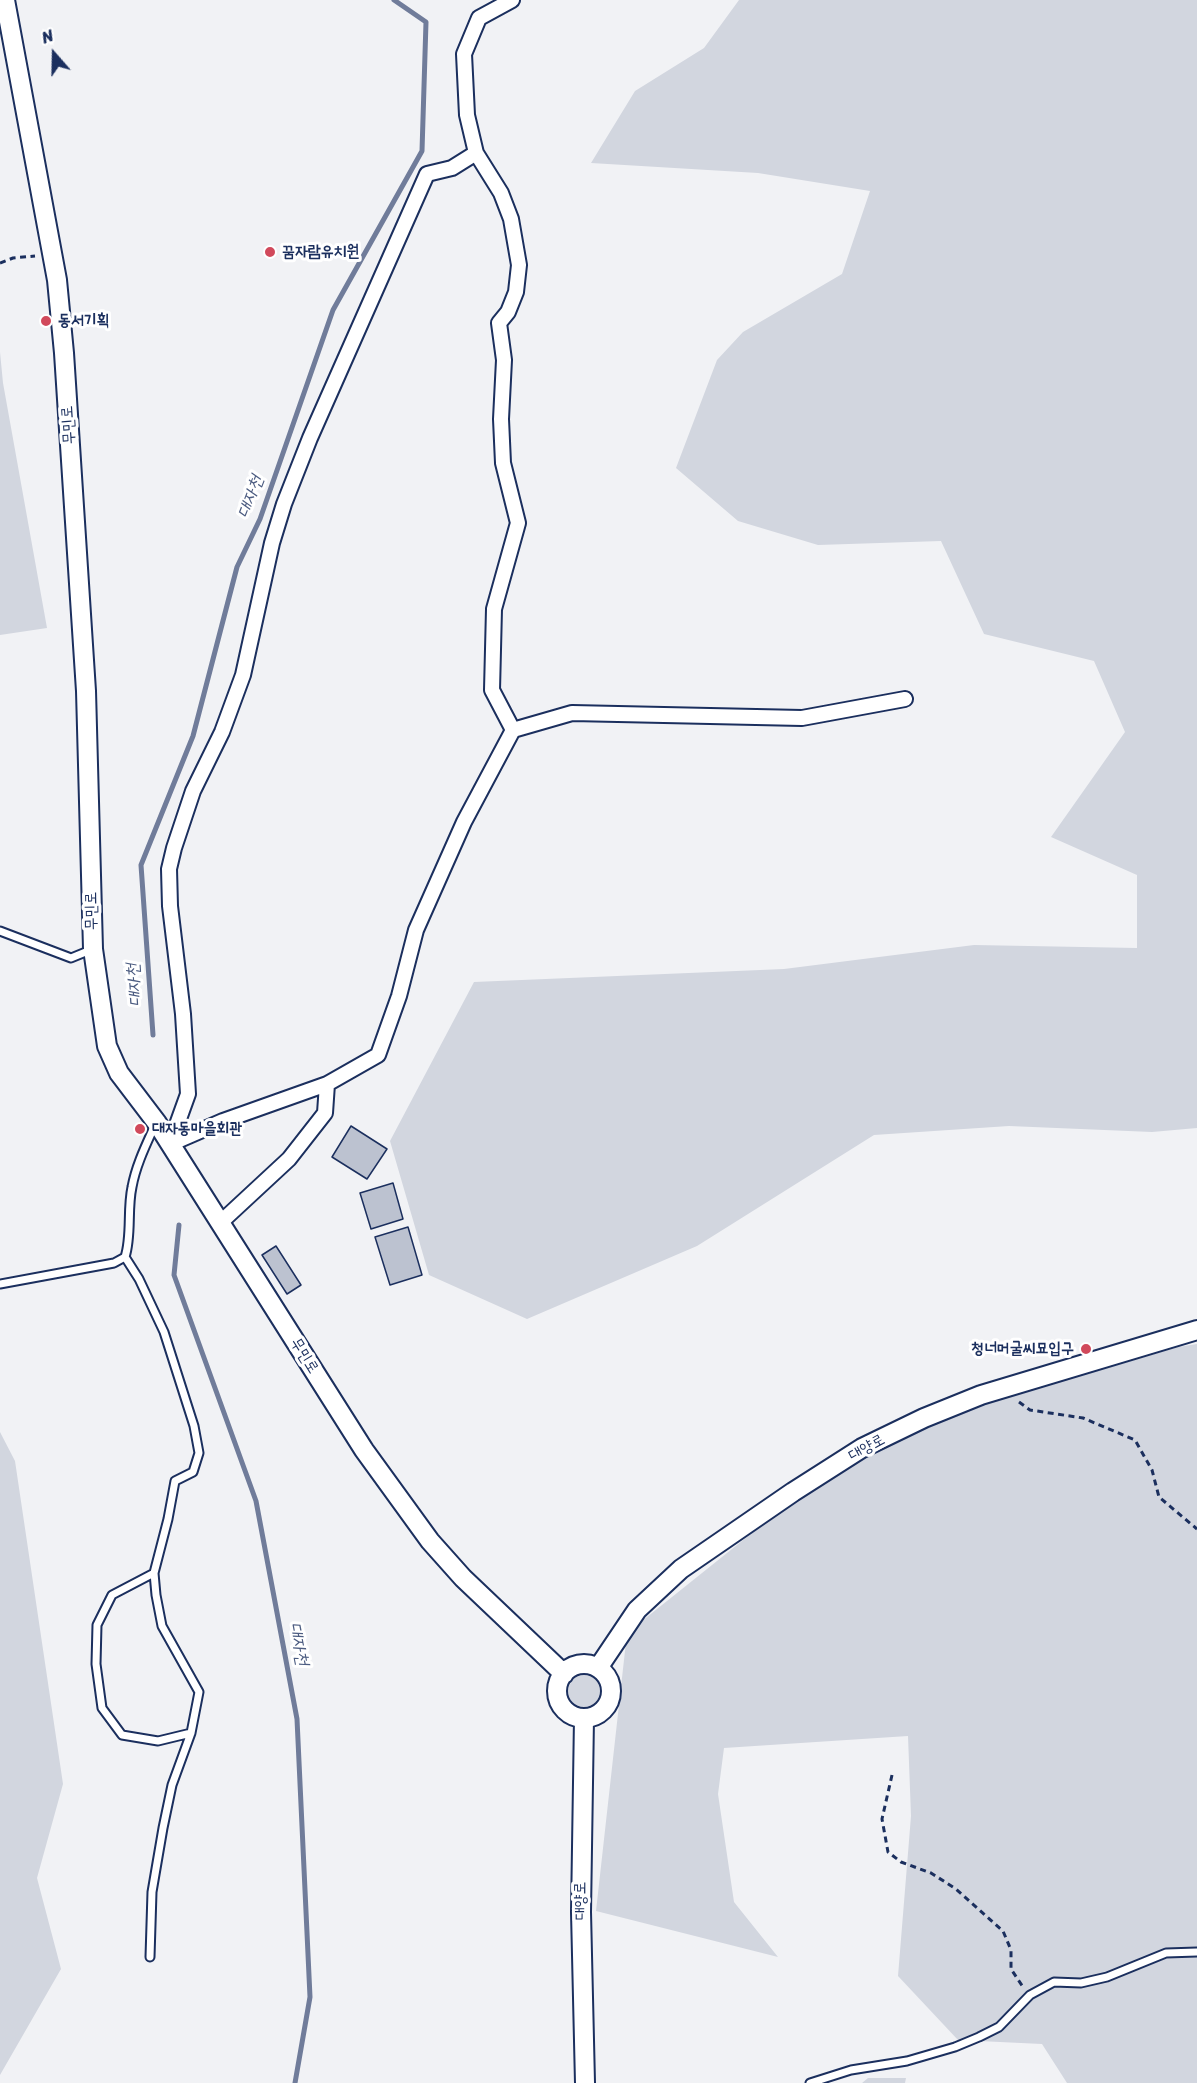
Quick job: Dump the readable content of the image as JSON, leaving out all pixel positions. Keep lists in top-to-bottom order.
{
  "streets": {
    "street": ["무민로", "대양로"]
  },
  "crossings": [
    ["무민로", "대양로"]
  ],
  "water": ["대자천"],
  "places": [
    "꿈자람유치원",
    "동서기획",
    "대자동마을회관",
    "청너머굴씨묘입구"
  ],
  "north": "top"
}
